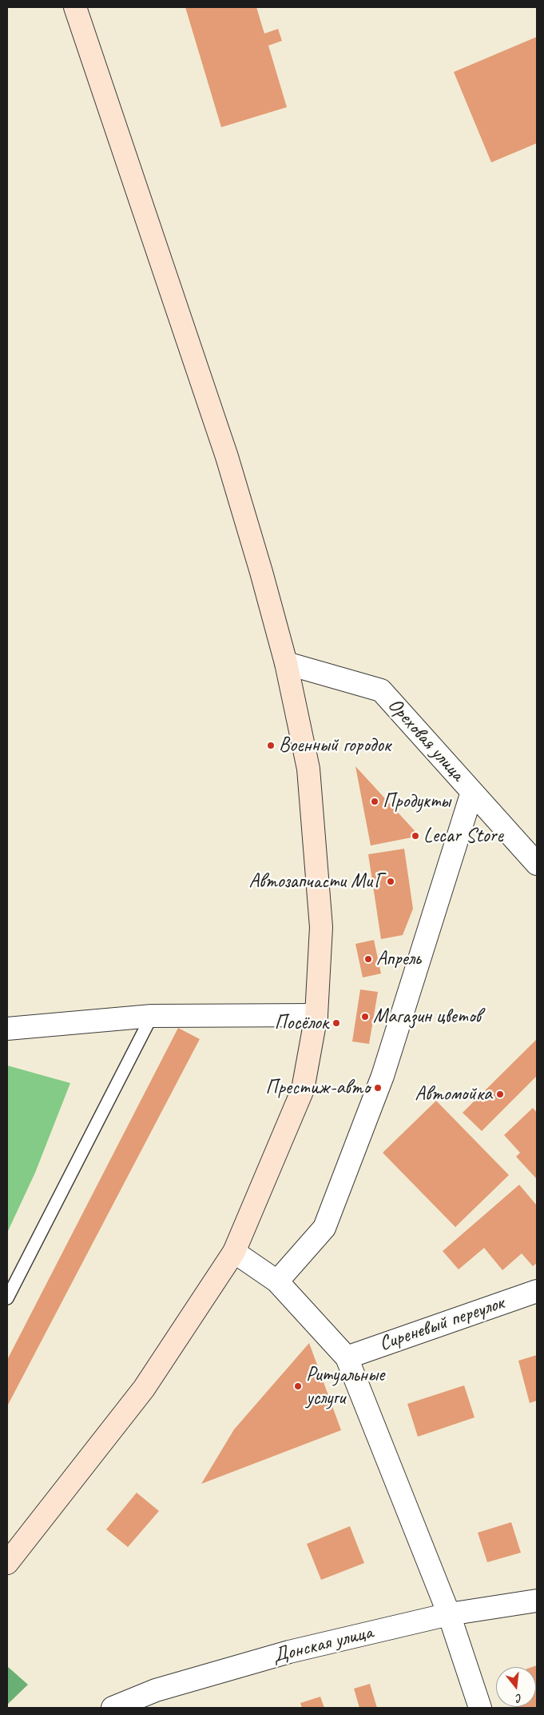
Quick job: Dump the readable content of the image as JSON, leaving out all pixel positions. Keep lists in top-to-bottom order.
{
  "streets": {
    "street": ["Ореховая улица", "Сиреневый переулок", "Донская улица"]
  },
  "places": [
    "Военный городок",
    "Продукты",
    "Lecar Store",
    "Автозапчасти МиГ",
    "Апрель",
    "Магазин цветов",
    "Посёлок",
    "Престиж-авто",
    "Автомойка",
    "Ритуальные услуги"
  ],
  "north": "bottom"
}
